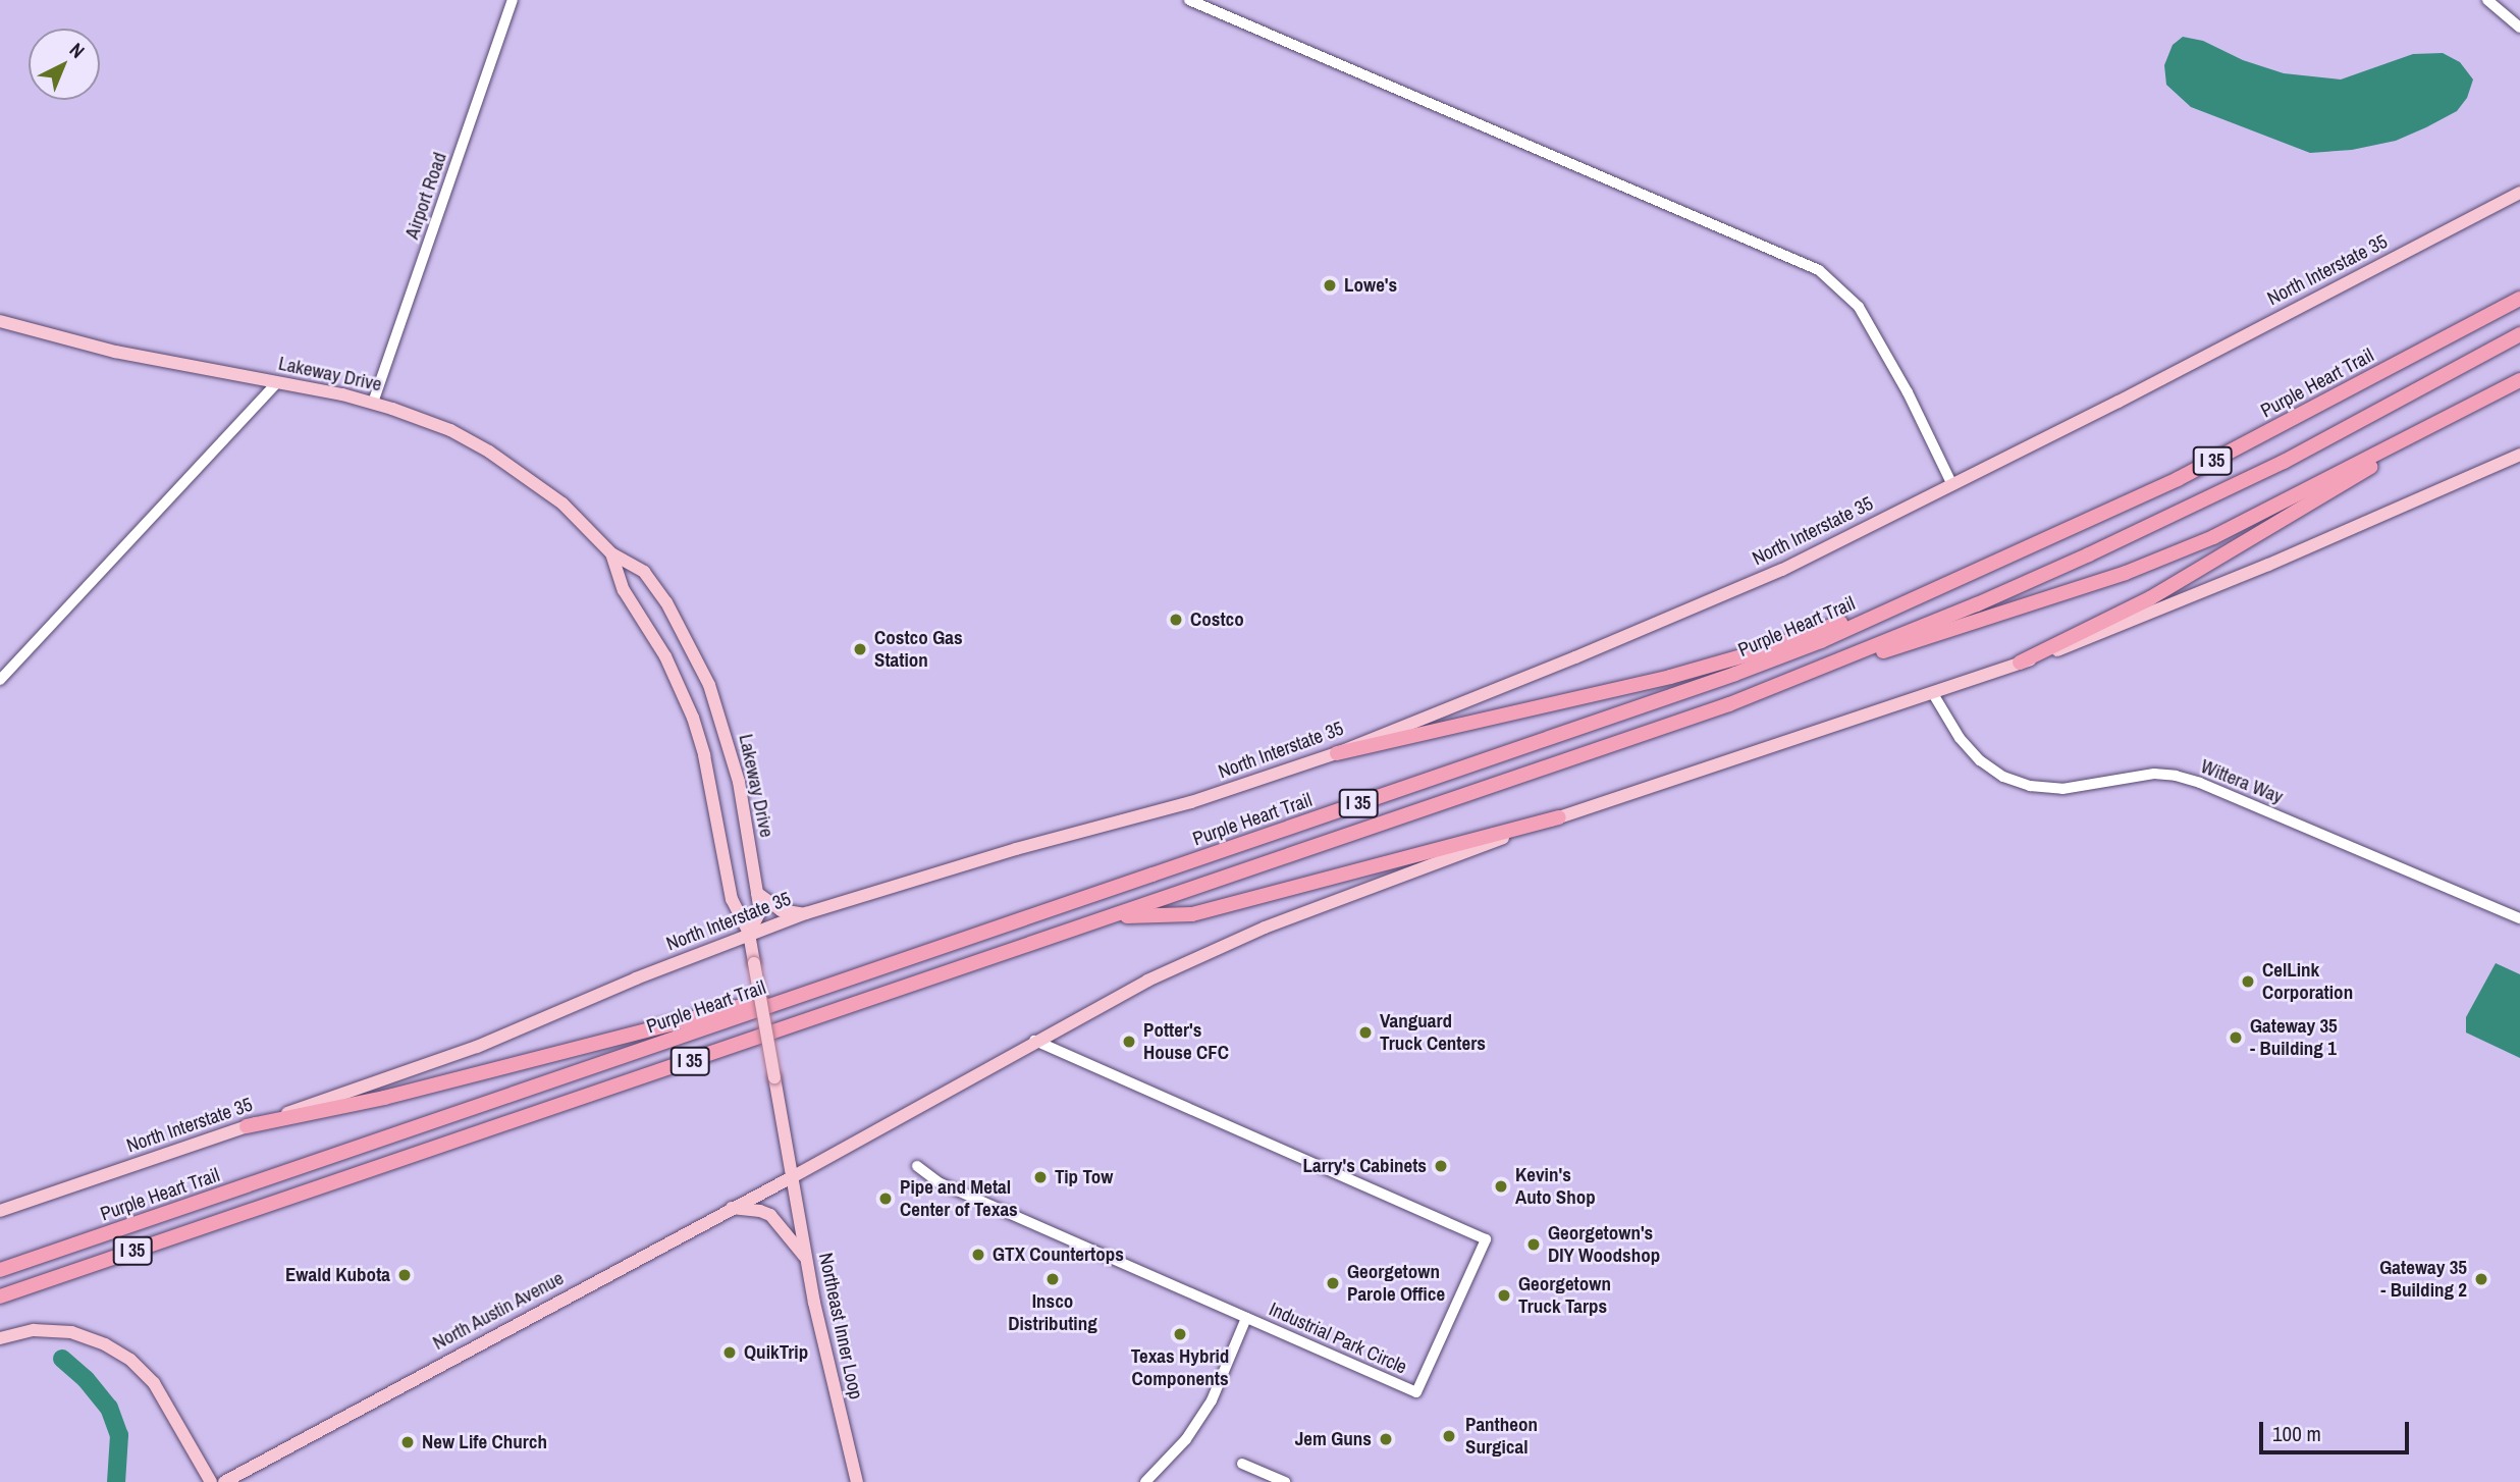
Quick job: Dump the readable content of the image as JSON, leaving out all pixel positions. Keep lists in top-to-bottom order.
{
  "streets": {
    "highway": ["Purple Heart Trail", "I 35"],
    "main road": [
      "North Interstate 35",
      "Lakeway Drive",
      "North Austin Avenue",
      "Northeast Inner Loop"
    ],
    "street": ["Airport Road", "Wittera Way", "Industrial Park Circle"]
  },
  "crossings": [
    ["Airport Road", "Lakeway Drive"],
    ["North Interstate 35", "Lakeway Drive"],
    ["Lakeway Drive", "North Austin Avenue"],
    ["Lakeway Drive", "Northeast Inner Loop"],
    ["North Austin Avenue", "Northeast Inner Loop"]
  ],
  "places": [
    "Lowe's",
    "Costco",
    "Costco Gas Station",
    "CelLink Corporation",
    "Vanguard Truck Centers",
    "Gateway 35 - Building 1",
    "Potter's House CFC",
    "Larry's Cabinets",
    "Tip Tow",
    "Kevin's Auto Shop",
    "Pipe and Metal Center of Texas",
    "Georgetown's DIY Woodshop",
    "GTX Countertops",
    "Ewald Kubota",
    "Insco Distributing",
    "Gateway 35 - Building 2",
    "Georgetown Parole Office",
    "Georgetown Truck Tarps",
    "Texas Hybrid Components",
    "QuikTrip",
    "Pantheon Surgical",
    "Jem Guns",
    "New Life Church"
  ],
  "scale_bar": "100 m",
  "north": "top right"
}
